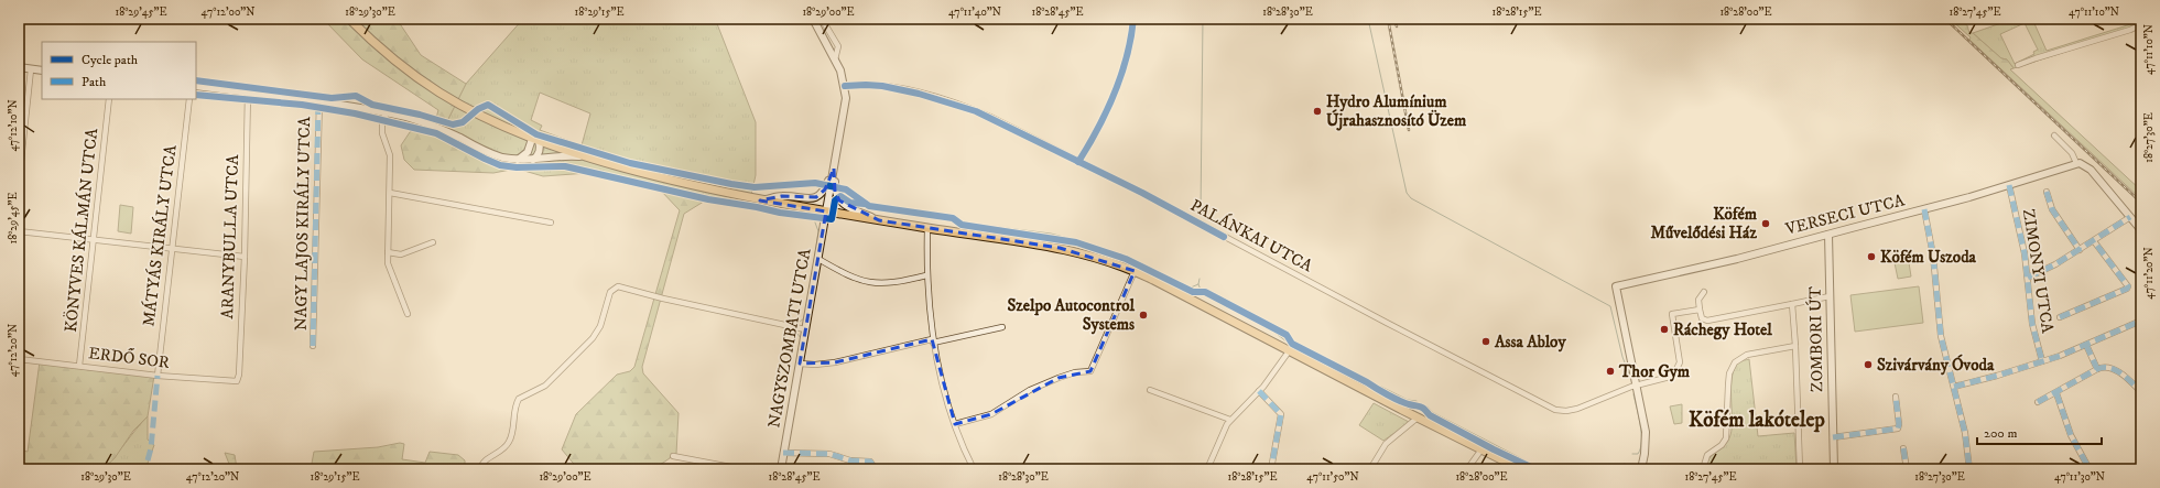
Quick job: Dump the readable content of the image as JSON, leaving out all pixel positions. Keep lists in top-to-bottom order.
{
  "streets": {
    "street": [
      "VERSECI UTCA",
      "NAGY LAJOS KIRÁLY UTCA",
      "KÖNYVES KÁLMÁN UTCA",
      "MÁTYÁS KIRÁLY UTCA",
      "PALÁNKAI UTCA",
      "ARANYBULLA UTCA",
      "ZIMONYI UTCA",
      "NAGYSZOMBATI UTCA",
      "ZOMBORI ÚT",
      "ERDŐ SOR"
    ]
  },
  "crossings": [
    ["VERSECI UTCA", "PALÁNKAI UTCA"],
    ["VERSECI UTCA", "ZIMONYI UTCA"],
    ["VERSECI UTCA", "ZOMBORI ÚT"],
    ["KÖNYVES KÁLMÁN UTCA", "ERDŐ SOR"],
    ["MÁTYÁS KIRÁLY UTCA", "ERDŐ SOR"],
    ["ARANYBULLA UTCA", "ERDŐ SOR"]
  ],
  "districts": ["Köfém lakótelep"],
  "places": [
    "Hydro Alumínium Újrahasznosító Üzem",
    "Köfém Művelődési Ház",
    "Köfém Uszoda",
    "Szelpo Autocontrol Systems",
    "Ráchegy Hotel",
    "Assa Abloy",
    "Szivárvány Óvoda",
    "Thor Gym"
  ],
  "legend": ["Cycle path", "Path"],
  "scale_bar": "200 m",
  "coordinates": [
    "18°29'45\"E",
    "47°12'00\"N",
    "18°29'30\"E",
    "18°29'15\"E",
    "18°29'00\"E",
    "47°11'40\"N",
    "18°28'45\"E",
    "18°28'30\"E",
    "18°28'15\"E",
    "18°28'00\"E",
    "18°27'45\"E",
    "47°11'10\"N",
    "47°12'10\"N",
    "18°27'30\"E",
    "47°11'20\"N",
    "47°12'20\"N",
    "47°11'50\"N",
    "47°11'30\"N"
  ]
}
